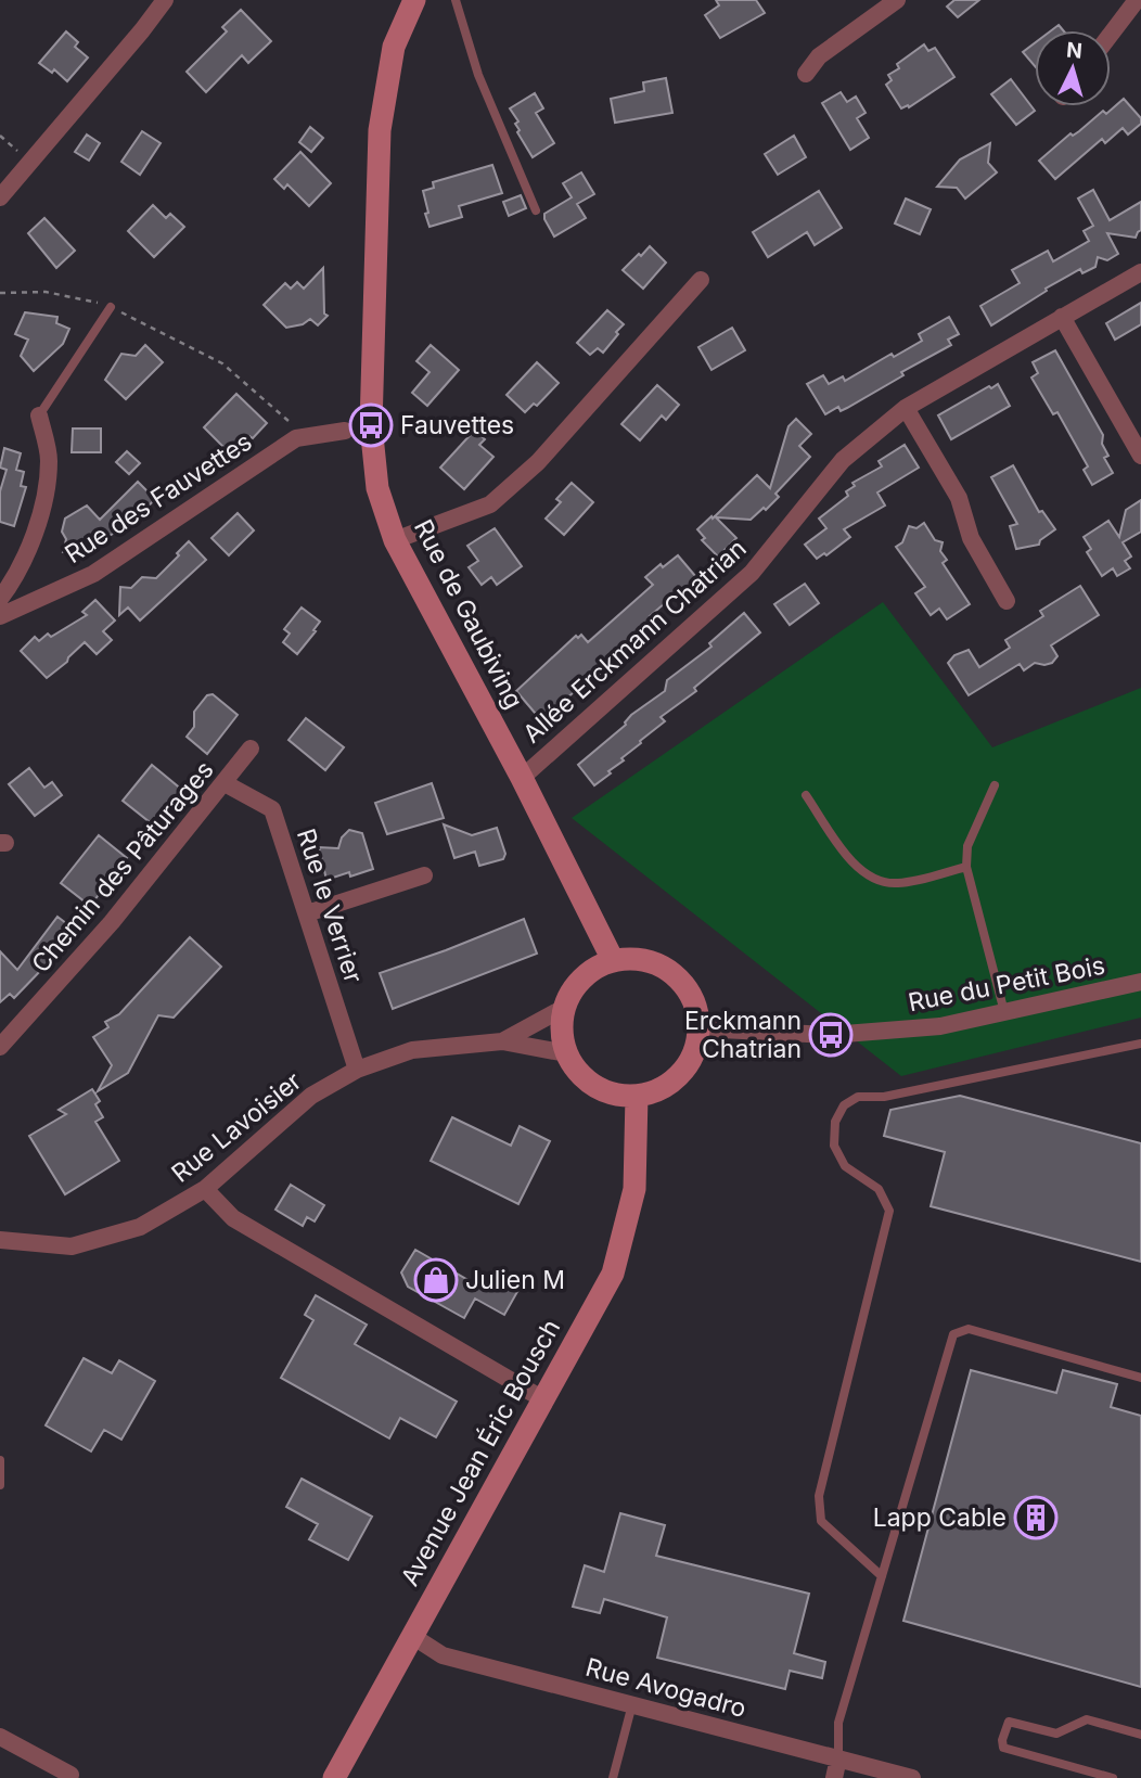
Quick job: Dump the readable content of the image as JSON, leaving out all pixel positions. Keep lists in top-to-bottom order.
{
  "streets": {
    "main road": ["Rue de Gaubiving", "Avenue Jean Éric Bousch"],
    "street": [
      "Rue des Fauvettes",
      "Allée Erckmann Chatrian",
      "Chemin des Pâturages",
      "Rue le Verrier",
      "Rue du Petit Bois",
      "Rue Lavoisier",
      "Rue Avogadro"
    ]
  },
  "crossings": [
    ["Rue de Gaubiving", "Allée Erckmann Chatrian"],
    ["Rue de Gaubiving", "Rue du Petit Bois"],
    ["Rue de Gaubiving", "Rue Lavoisier"],
    ["Rue de Gaubiving", "Avenue Jean Éric Bousch"],
    ["Chemin des Pâturages", "Rue le Verrier"],
    ["Rue le Verrier", "Rue Lavoisier"],
    ["Rue du Petit Bois", "Rue Lavoisier"],
    ["Rue du Petit Bois", "Avenue Jean Éric Bousch"],
    ["Rue Lavoisier", "Avenue Jean Éric Bousch"],
    ["Avenue Jean Éric Bousch", "Rue Avogadro"]
  ],
  "places": {
    "bus stop": ["Fauvettes", "Erckmann Chatrian"],
    "shop": ["Julien M"],
    "building": ["Lapp Cable"]
  },
  "north": "top"
}
